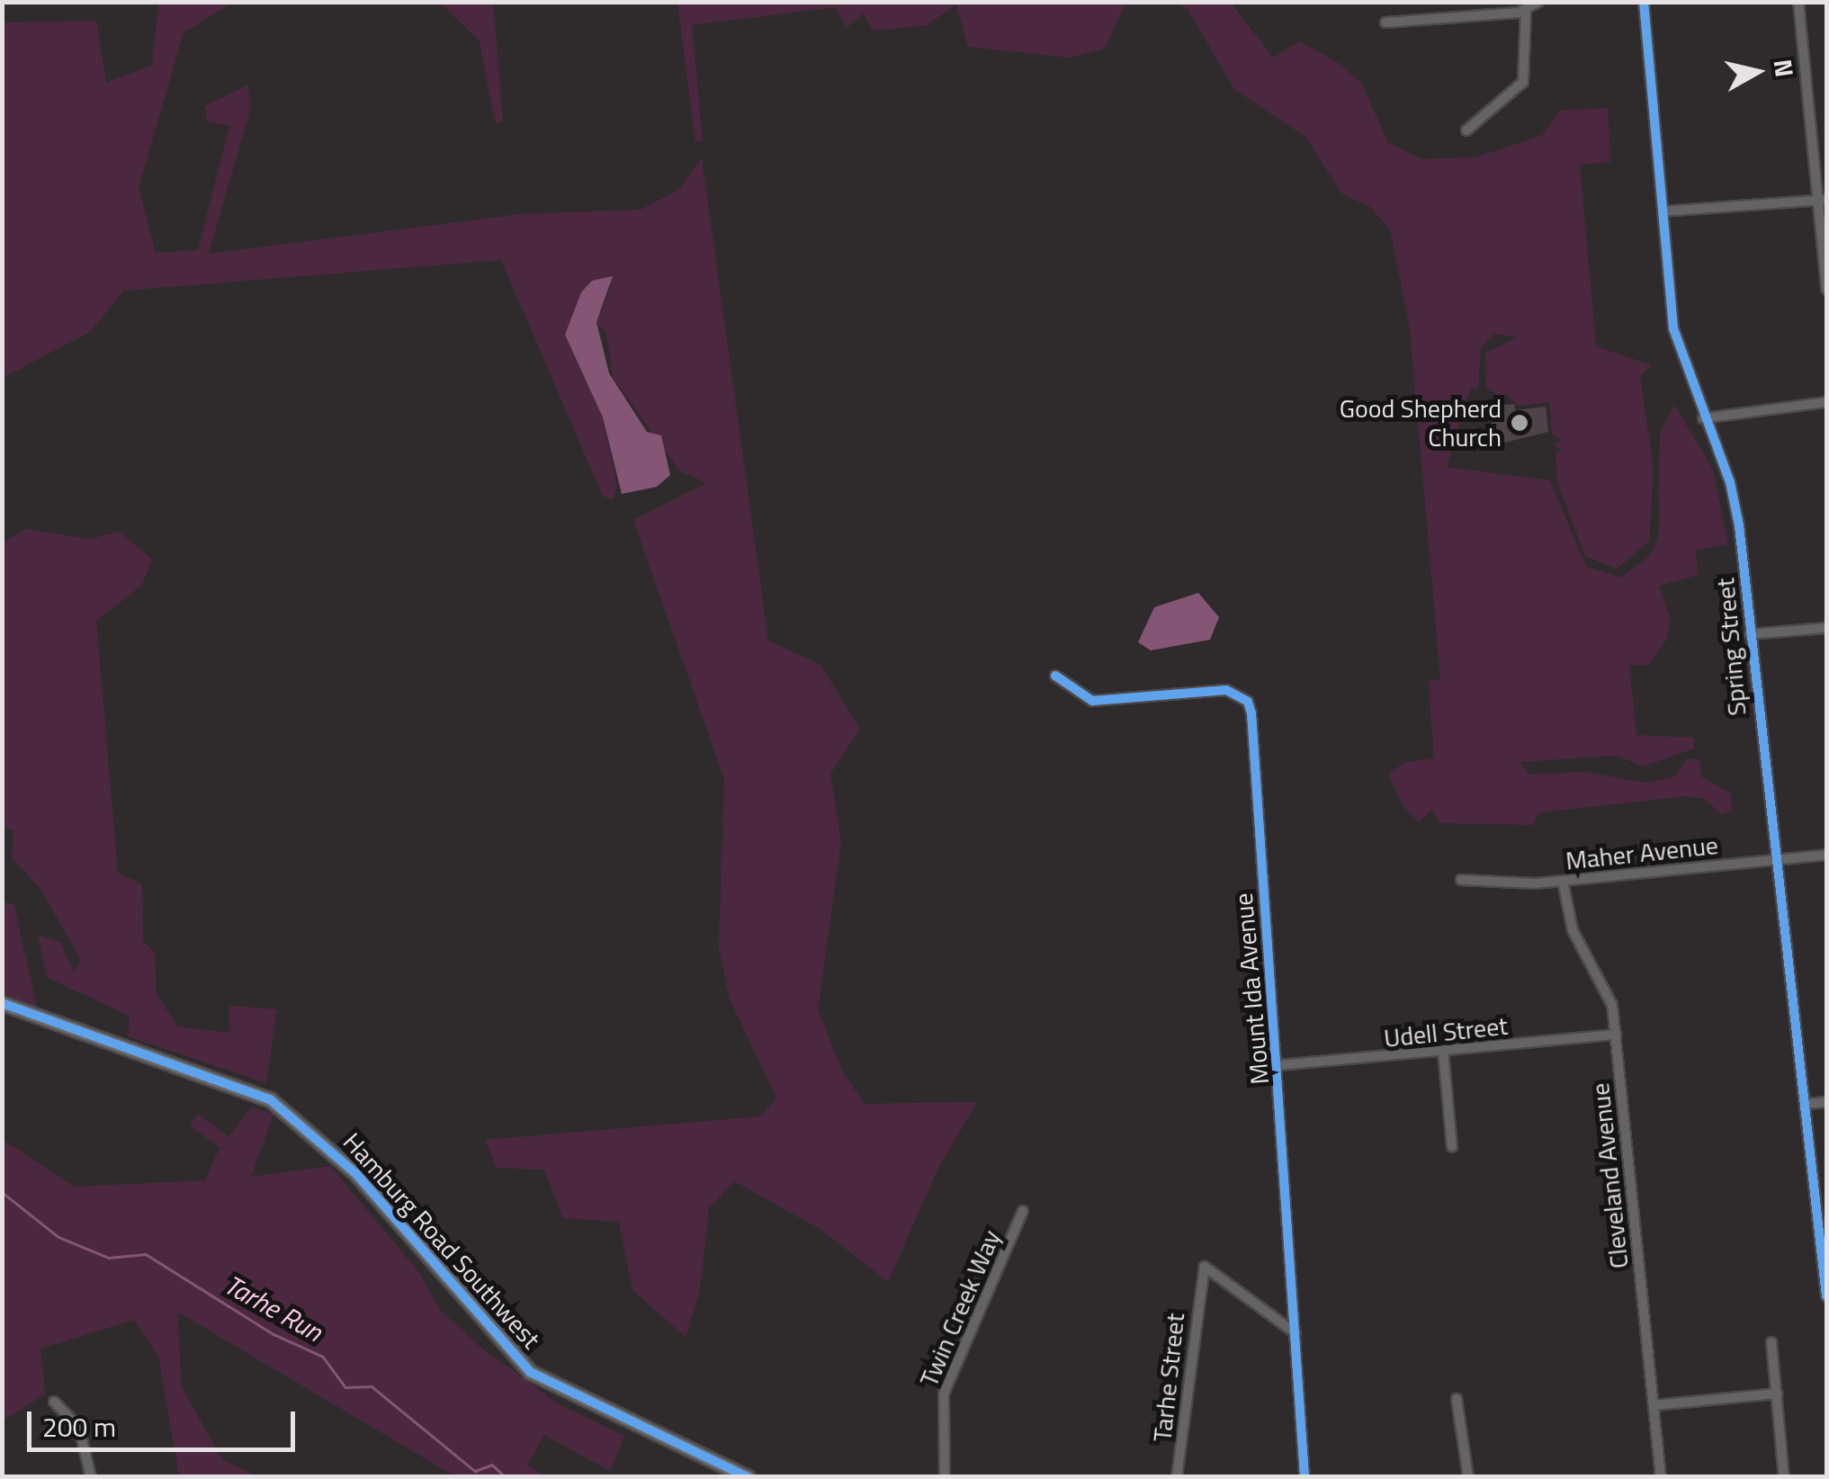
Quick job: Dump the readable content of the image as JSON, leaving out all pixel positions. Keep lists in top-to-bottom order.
{
  "streets": {
    "street": [
      "Spring Street",
      "Maher Avenue",
      "Mount Ida Avenue",
      "Udell Street",
      "Cleveland Avenue",
      "Hamburg Road Southwest",
      "Twin Creek Way",
      "Tarhe Street"
    ]
  },
  "crossings": [
    ["Spring Street", "Maher Avenue"],
    ["Maher Avenue", "Cleveland Avenue"],
    ["Mount Ida Avenue", "Udell Street"],
    ["Mount Ida Avenue", "Tarhe Street"],
    ["Udell Street", "Cleveland Avenue"]
  ],
  "water": ["Tarhe Run"],
  "places": ["Good Shepherd Church"],
  "scale_bar": "200 m",
  "north": "right"
}
